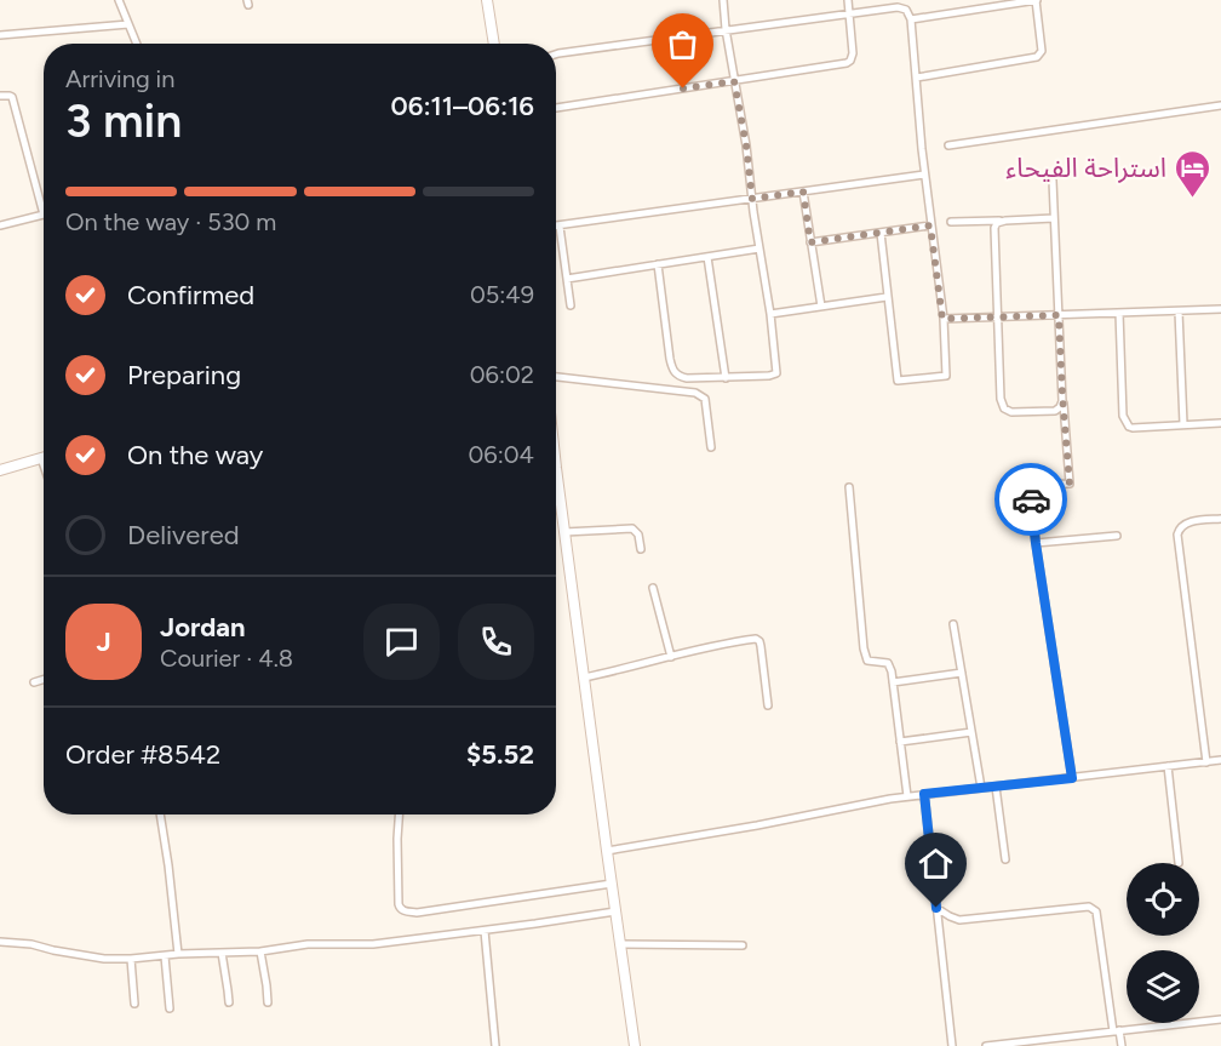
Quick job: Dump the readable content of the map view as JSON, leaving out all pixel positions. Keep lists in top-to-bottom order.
{
  "places": {
    "hotel": ["استراحة الفيحاء"]
  },
  "page": {
    "heading": ["3 min", "Arriving in", "06:11–06:16"],
    "panel": [
      "Jordan",
      "Courier · 4.8",
      "Order #8542",
      "$5.52"
    ],
    "bar": "On the way · 530 m",
    "list": [
      ["Confirmed", "05:49"],
      ["Preparing", "06:02"],
      ["On the way", "06:04"],
      "Delivered"
    ],
    "round": "J"
  }
}
